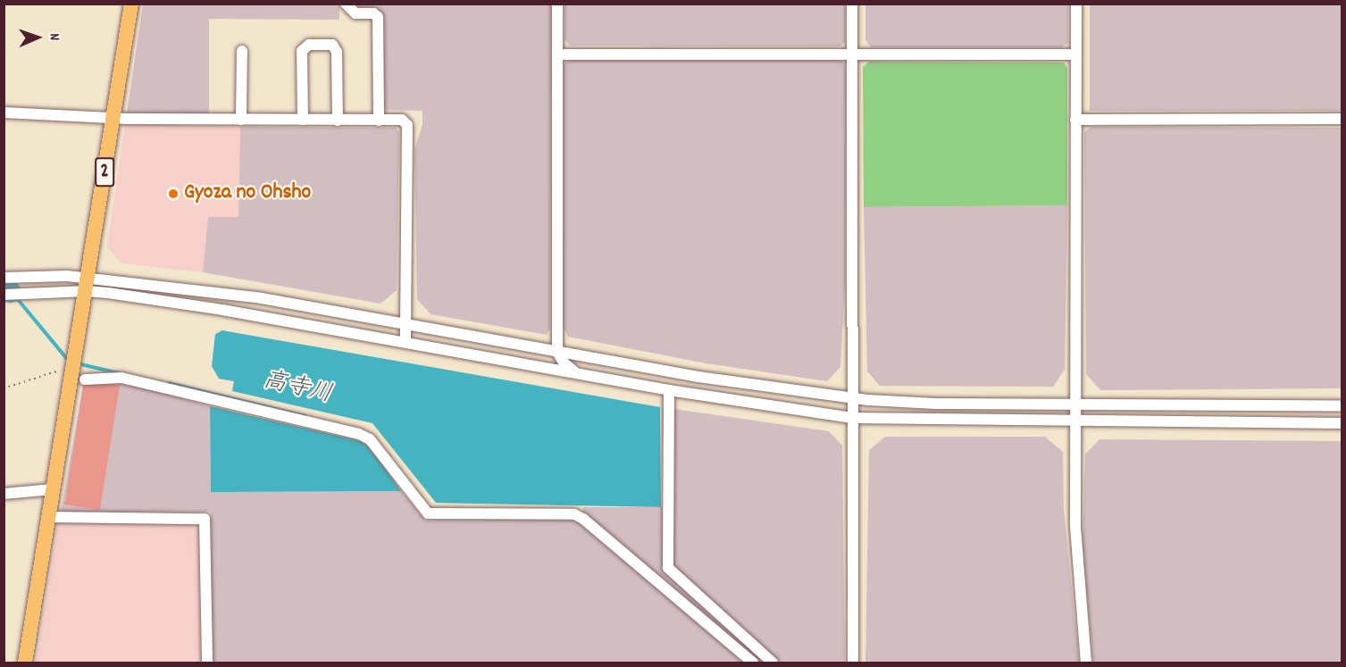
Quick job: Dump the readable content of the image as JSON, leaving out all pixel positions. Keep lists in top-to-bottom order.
{
  "streets": {
    "main road": ["2"]
  },
  "water": ["高寺川"],
  "places": ["Gyoza no Ohsho"],
  "north": "right"
}
